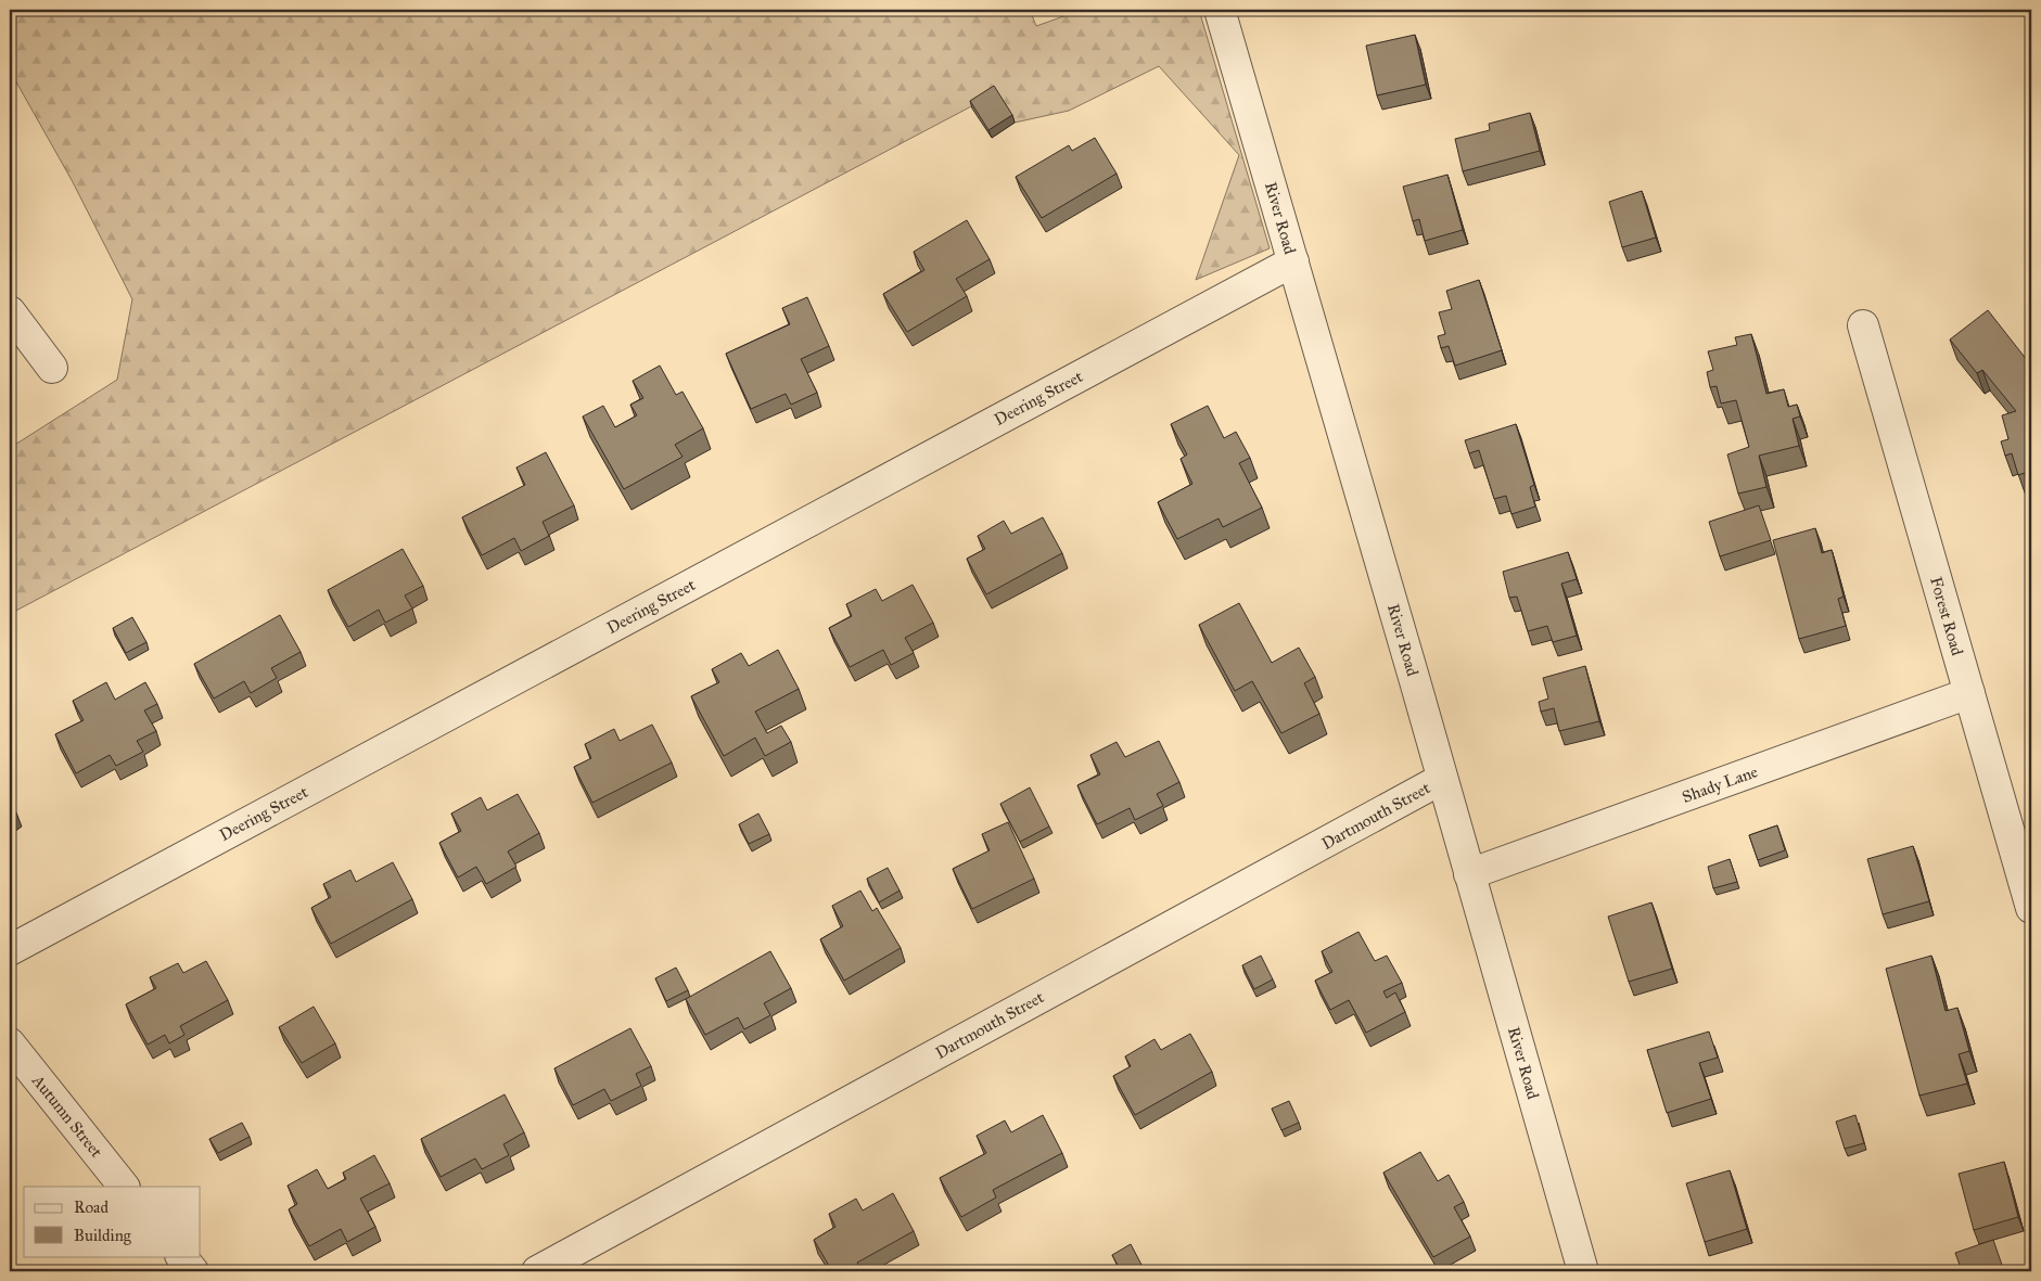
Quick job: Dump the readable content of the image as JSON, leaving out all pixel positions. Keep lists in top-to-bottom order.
{
  "streets": {
    "street": [
      "River Road",
      "Deering Street",
      "Forest Road",
      "Shady Lane",
      "Dartmouth Street",
      "Autumn Street"
    ]
  },
  "crossings": [
    ["River Road", "Deering Street"],
    ["River Road", "Shady Lane"],
    ["River Road", "Dartmouth Street"],
    ["Forest Road", "Shady Lane"]
  ],
  "legend": ["Road", "Building"]
}
